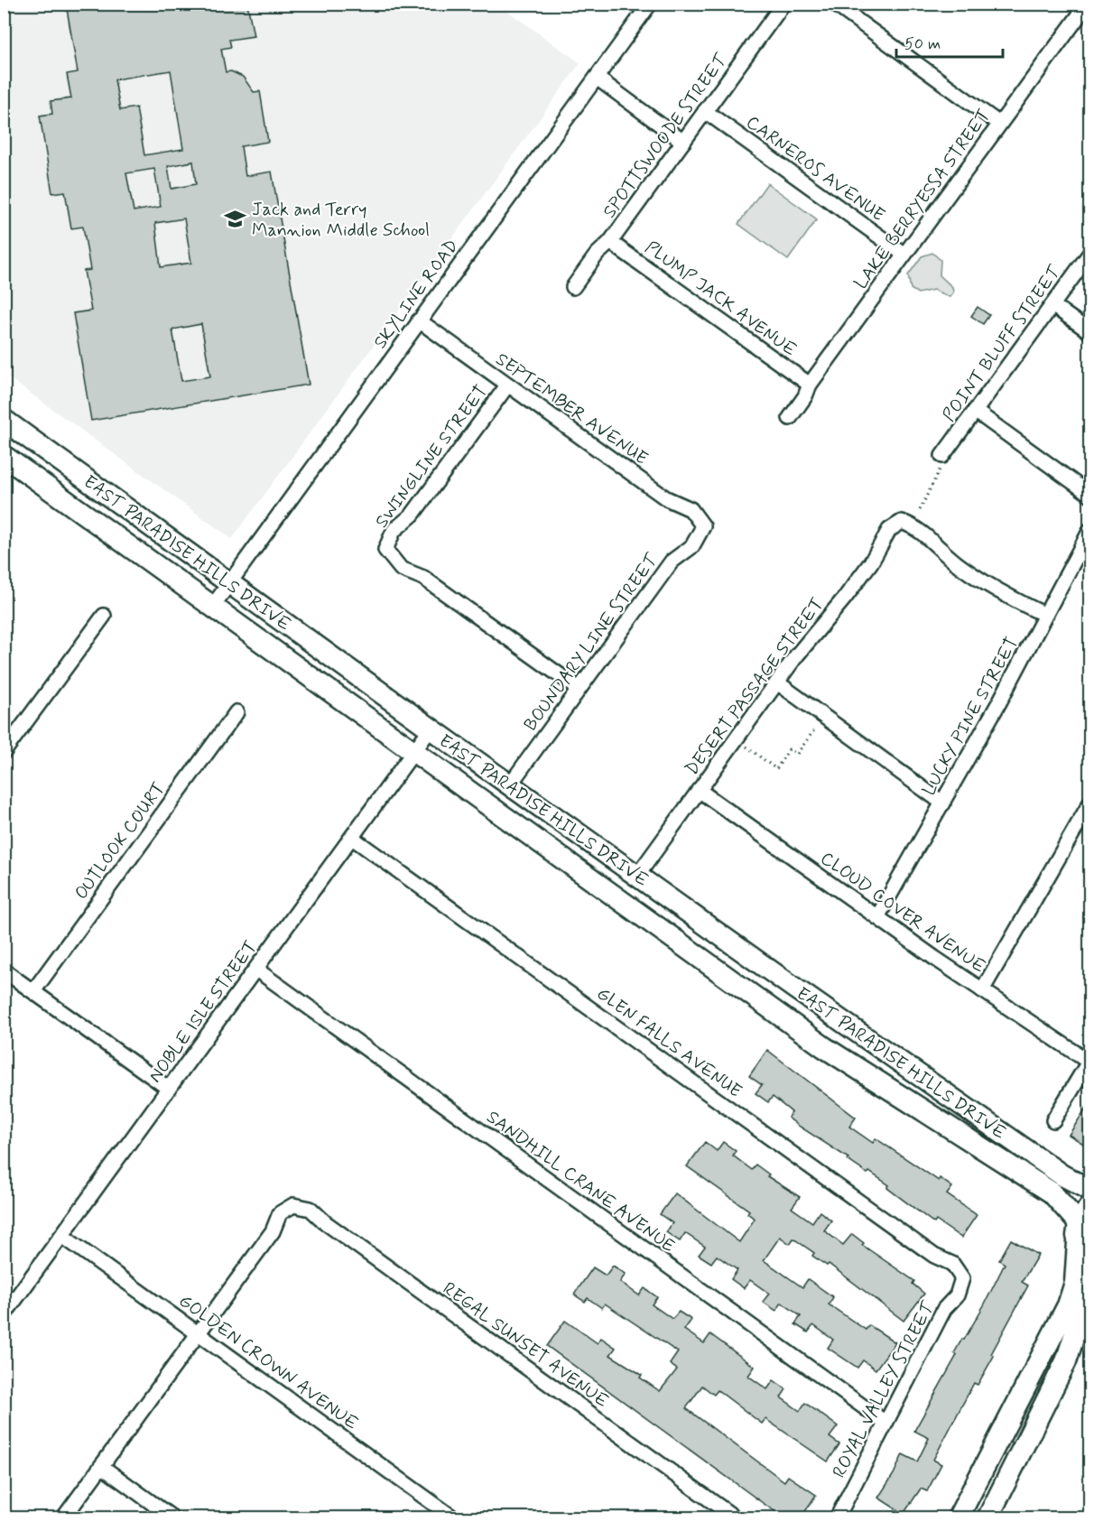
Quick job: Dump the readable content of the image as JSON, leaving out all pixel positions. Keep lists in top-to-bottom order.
{
  "streets": {
    "main road": ["EAST PARADISE HILLS DRIVE"],
    "street": [
      "SPOTTSWOODE STREET",
      "CARNEROS AVENUE",
      "LAKE BERRYESSA STREET",
      "SKYLINE ROAD",
      "PLUMP JACK AVENUE",
      "POINT BLUFF STREET",
      "SEPTEMBER AVENUE",
      "SWINGLINE STREET",
      "BOUNDARY LINE STREET",
      "DESERT PASSAGE STREET",
      "LUCKY PINE STREET",
      "OUTLOOK COURT",
      "CLOUD COVER AVENUE",
      "NOBLE ISLE STREET",
      "GLEN FALLS AVENUE",
      "SANDHILL CRANE AVENUE",
      "REGAL SUNSET AVENUE",
      "GOLDEN CROWN AVENUE",
      "ROYAL VALLEY STREET"
    ]
  },
  "crossings": [
    ["SPOTTSWOODE STREET", "CARNEROS AVENUE"],
    ["SPOTTSWOODE STREET", "PLUMP JACK AVENUE"],
    ["CARNEROS AVENUE", "LAKE BERRYESSA STREET"],
    ["LAKE BERRYESSA STREET", "PLUMP JACK AVENUE"],
    ["SKYLINE ROAD", "SEPTEMBER AVENUE"],
    ["SKYLINE ROAD", "EAST PARADISE HILLS DRIVE"],
    ["SEPTEMBER AVENUE", "SWINGLINE STREET"],
    ["SEPTEMBER AVENUE", "BOUNDARY LINE STREET"],
    ["SWINGLINE STREET", "BOUNDARY LINE STREET"],
    ["EAST PARADISE HILLS DRIVE", "BOUNDARY LINE STREET"],
    ["EAST PARADISE HILLS DRIVE", "DESERT PASSAGE STREET"],
    ["EAST PARADISE HILLS DRIVE", "NOBLE ISLE STREET"],
    ["DESERT PASSAGE STREET", "LUCKY PINE STREET"],
    ["DESERT PASSAGE STREET", "CLOUD COVER AVENUE"],
    ["LUCKY PINE STREET", "CLOUD COVER AVENUE"],
    ["NOBLE ISLE STREET", "GLEN FALLS AVENUE"],
    ["NOBLE ISLE STREET", "SANDHILL CRANE AVENUE"],
    ["NOBLE ISLE STREET", "GOLDEN CROWN AVENUE"],
    ["GLEN FALLS AVENUE", "ROYAL VALLEY STREET"],
    ["SANDHILL CRANE AVENUE", "ROYAL VALLEY STREET"],
    ["REGAL SUNSET AVENUE", "GOLDEN CROWN AVENUE"]
  ],
  "places": {
    "school or university": ["Jack and Terry Mannion Middle School"]
  },
  "scale_bar": "50 m"
}
